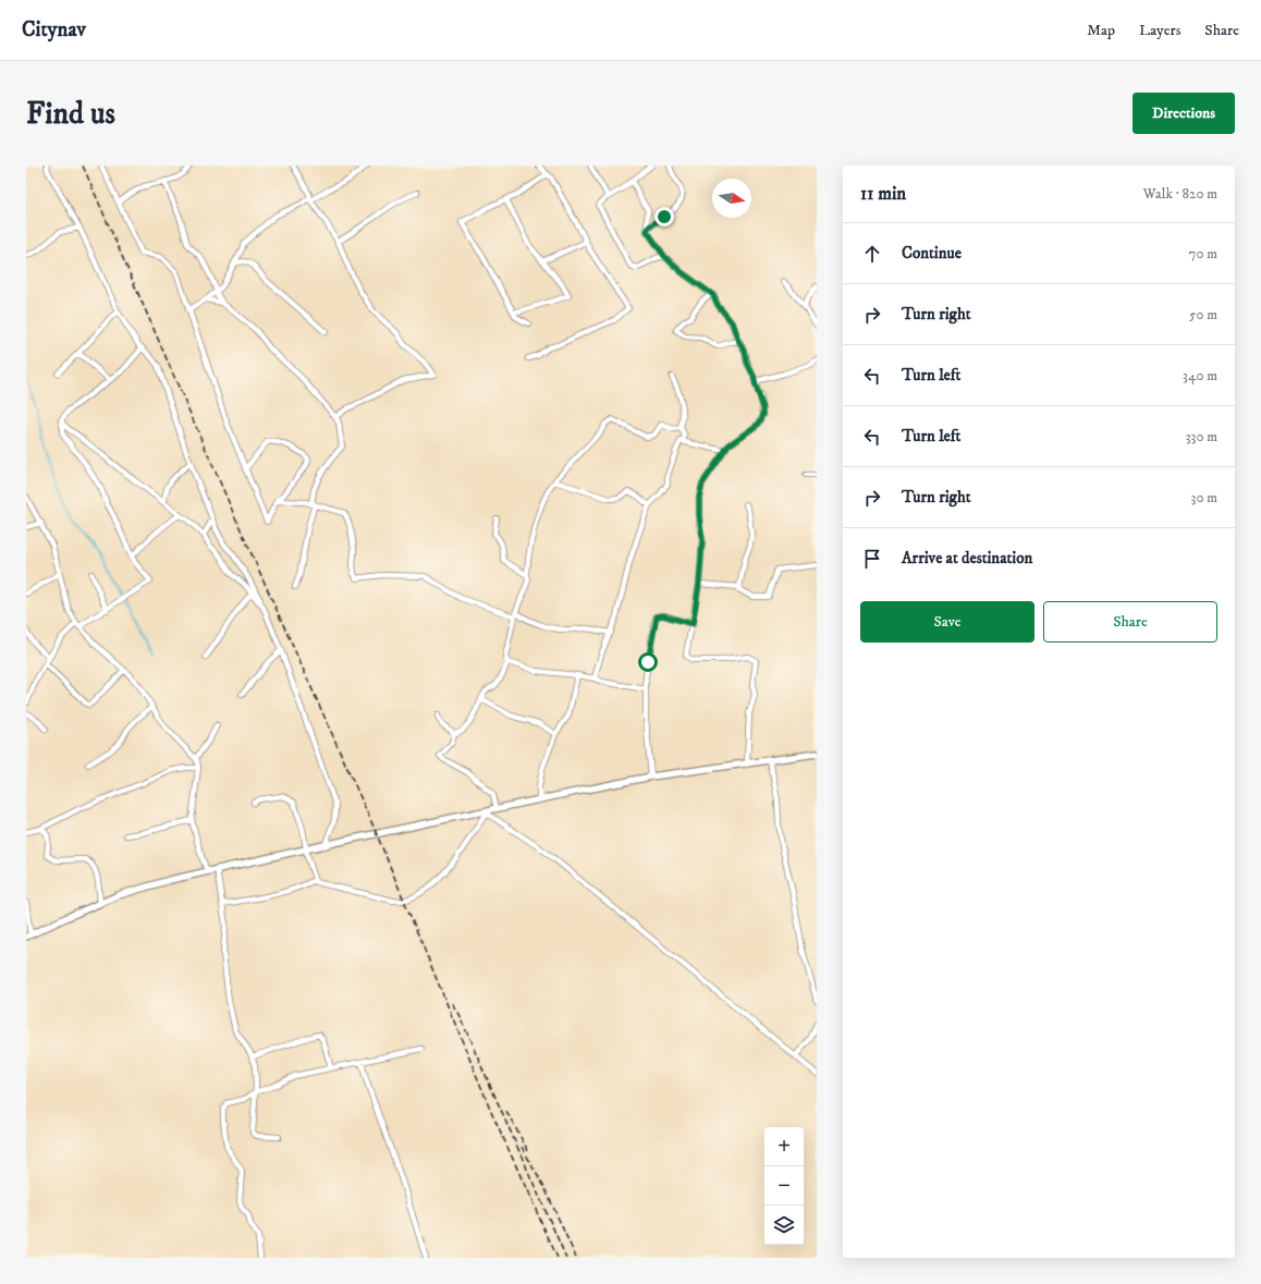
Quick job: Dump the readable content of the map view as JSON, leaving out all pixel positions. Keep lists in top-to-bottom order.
{
  "north": "right",
  "page": {
    "header": "Citynav",
    "nav": ["Map", "Layers", "Share"],
    "buttons": [
      "Directions",
      ["Save", "Share"]
    ],
    "title": "Find us",
    "heading": ["11 min", "Walk · 820 m"],
    "list": [
      ["Continue", "70 m"],
      ["Turn right", "50 m"],
      ["Turn left", "340 m"],
      ["Turn left", "330 m"],
      ["Turn right", "30 m"],
      "Arrive at destination"
    ],
    "map_buttons": ["+", "−"]
  }
}
